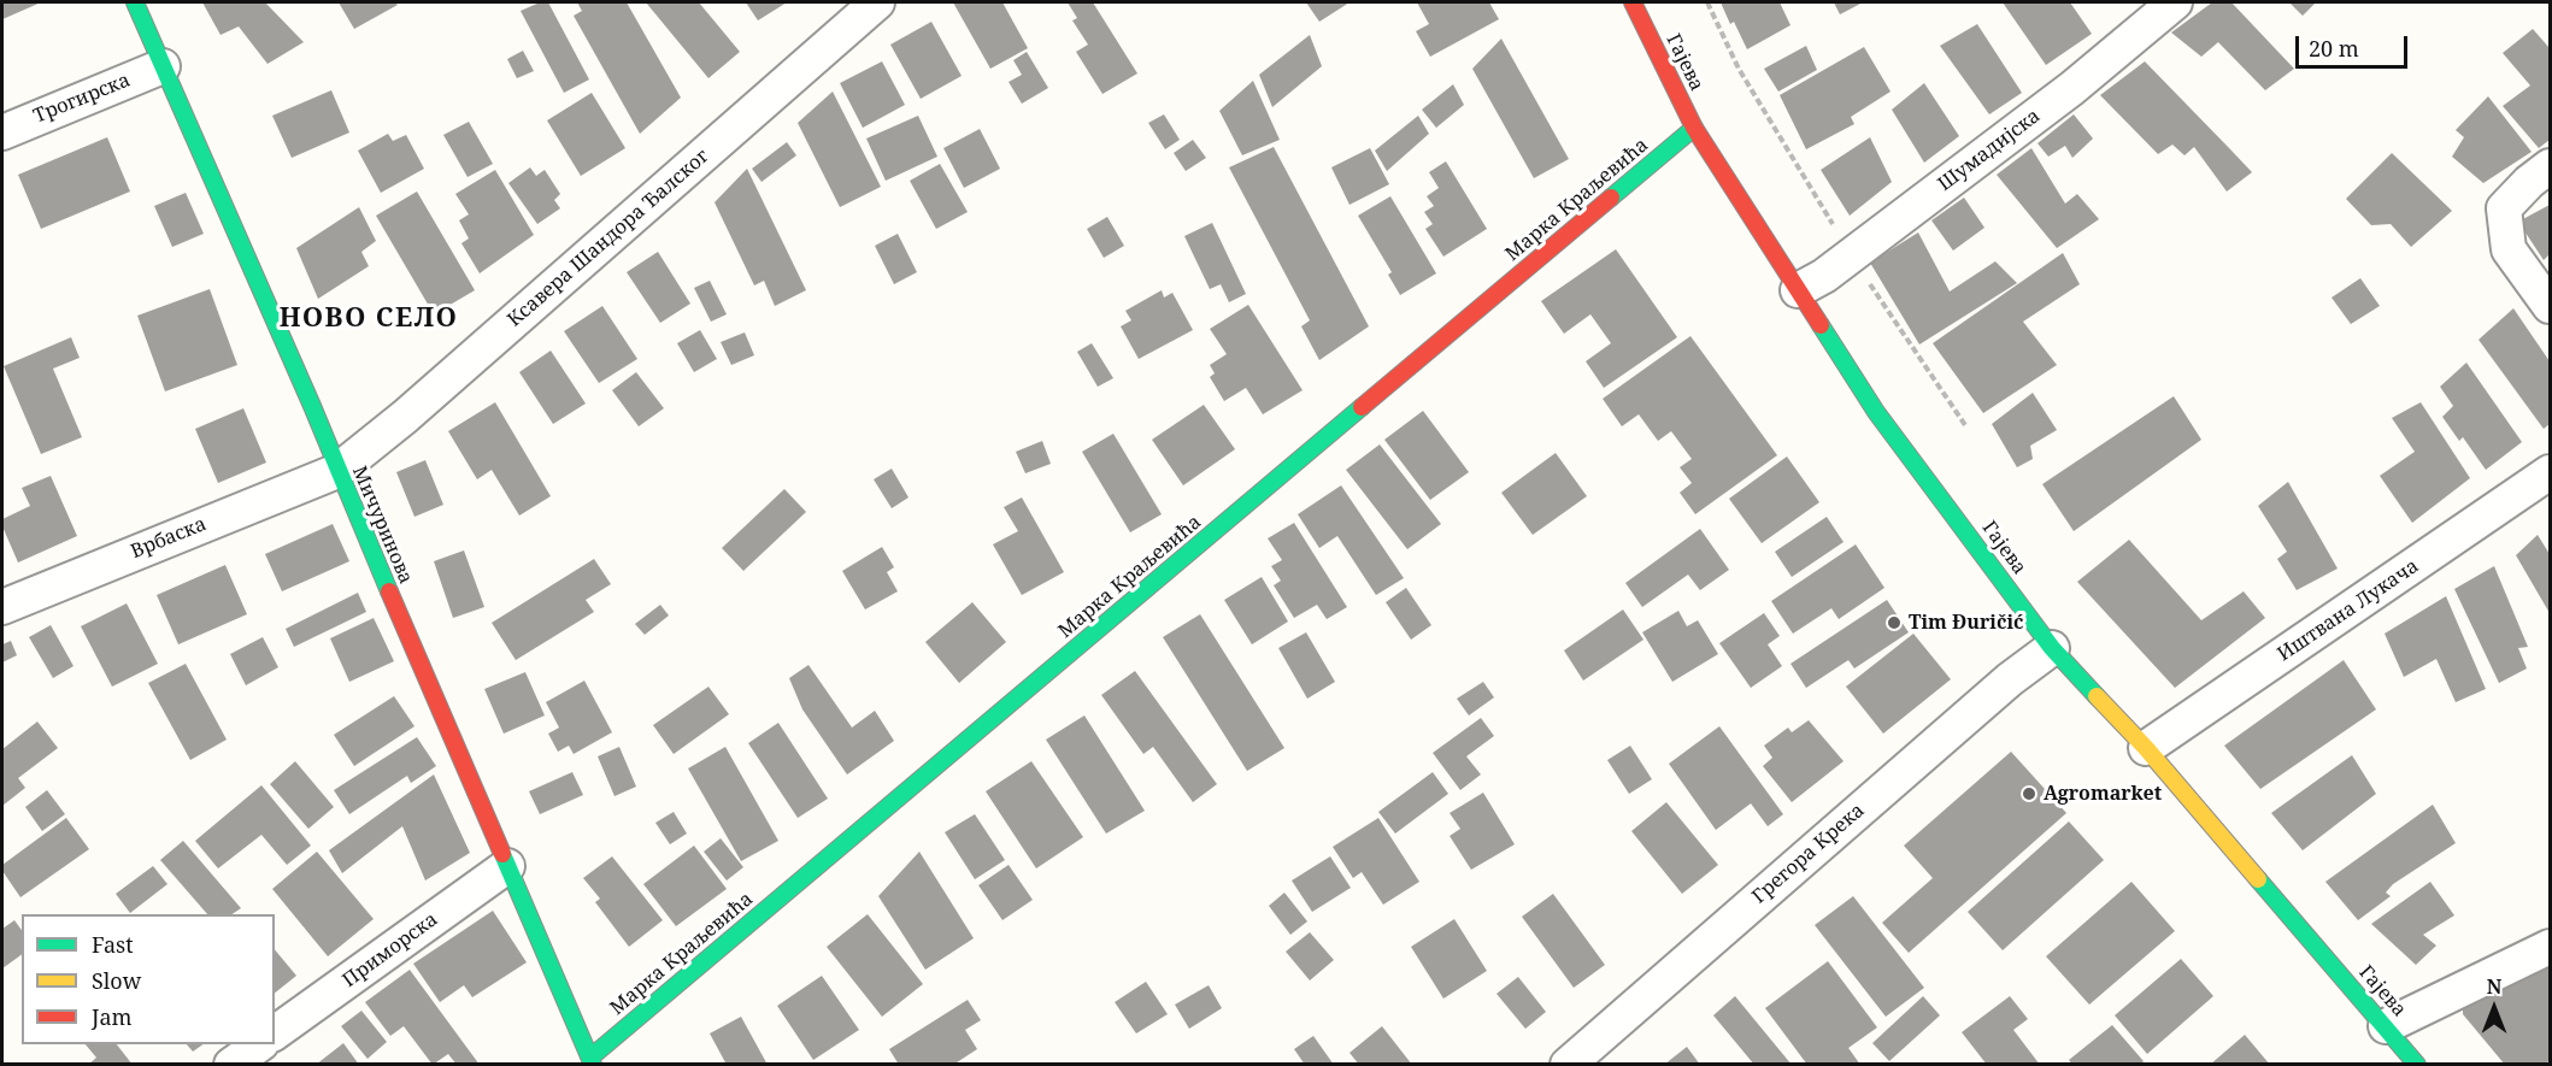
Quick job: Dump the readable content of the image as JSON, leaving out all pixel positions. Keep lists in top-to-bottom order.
{
  "streets": {
    "street": [
      "Гајева",
      "Трогирска",
      "Шумадијска",
      "Марка Краљевића",
      "Ксавера Шандора Ђалског",
      "Мичуринова",
      "Врбаска",
      "Иштвана Лукача",
      "Грегора Крека",
      "Приморска"
    ]
  },
  "crossings": [
    ["Гајева", "Шумадијска"],
    ["Гајева", "Марка Краљевића"],
    ["Гајева", "Иштвана Лукача"],
    ["Гајева", "Грегора Крека"],
    ["Трогирска", "Мичуринова"],
    ["Марка Краљевића", "Мичуринова"],
    ["Ксавера Шандора Ђалског", "Мичуринова"],
    ["Ксавера Шандора Ђалског", "Врбаска"],
    ["Мичуринова", "Врбаска"],
    ["Мичуринова", "Приморска"]
  ],
  "districts": ["НОВО СЕЛО"],
  "places": ["Tim Đuričić", "Agromarket"],
  "legend": ["Fast", "Slow", "Jam"],
  "scale_bar": "20 m",
  "north": "top"
}
